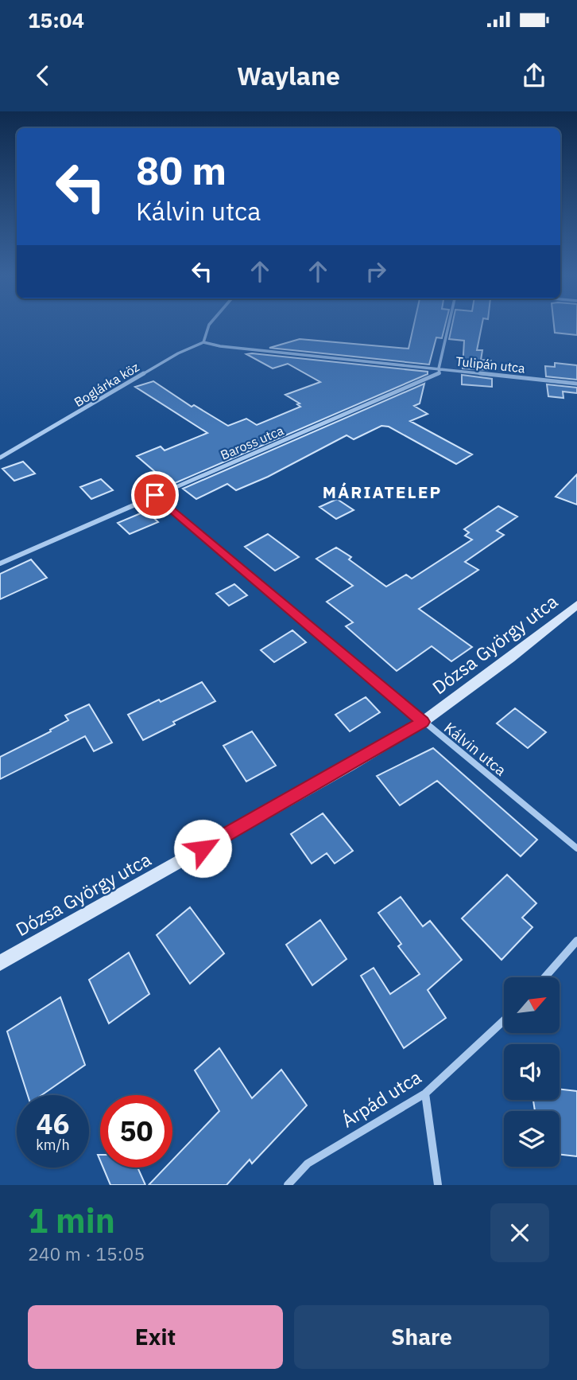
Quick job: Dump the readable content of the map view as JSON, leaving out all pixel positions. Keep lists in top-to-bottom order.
{
  "streets": {
    "main road": ["Dózsa György utca"],
    "street": [
      "Tulipán utca",
      "Boglárka köz",
      "Baross utca",
      "Kálvin utca",
      "Árpád utca"
    ]
  },
  "crossings": [
    ["Tulipán utca", "Boglárka köz"],
    ["Tulipán utca", "Baross utca"],
    ["Baross utca", "Kálvin utca"],
    ["Dózsa György utca", "Kálvin utca"]
  ],
  "districts": ["MÁRIATELEP"],
  "north": "top right",
  "page": {
    "status": "15:04",
    "header": "Waylane",
    "turn": ["80 m", "Kálvin utca"],
    "speed": "46 km/h",
    "limit": "50",
    "heading": ["1 min", "240 m · 15:05"],
    "buttons": ["Exit", "Share"]
  }
}
